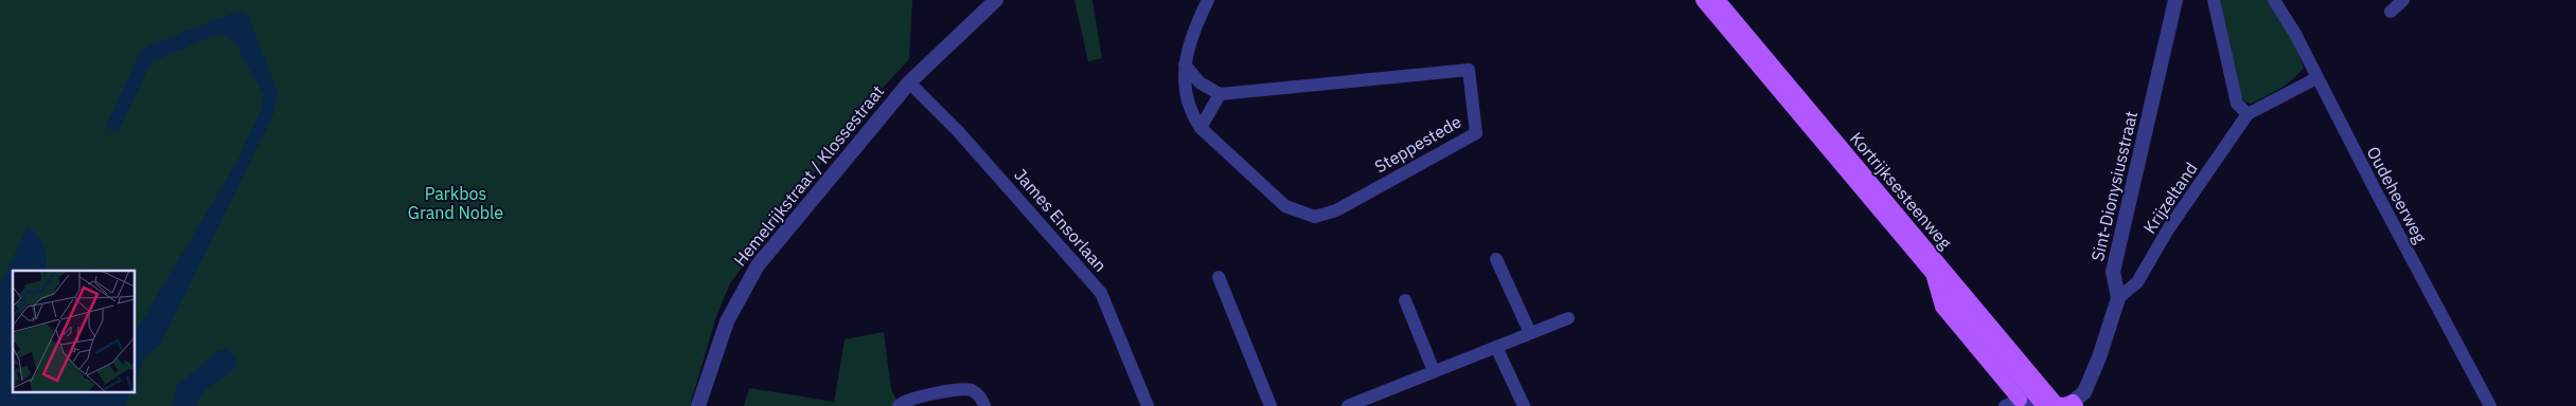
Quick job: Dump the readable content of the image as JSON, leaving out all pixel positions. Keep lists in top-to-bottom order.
{
  "streets": {
    "main road": ["Kortrijksesteenweg"],
    "street": [
      "Steppestede",
      "Hemelrijkstraat / Klossestraat",
      "Sint-Dionysiusstraat",
      "Oudeheerweg",
      "Krijzeltand",
      "James Ensorlaan"
    ]
  },
  "crossings": [
    ["Hemelrijkstraat / Klossestraat", "James Ensorlaan"],
    ["Sint-Dionysiusstraat", "Kortrijksesteenweg"],
    ["Sint-Dionysiusstraat", "Krijzeltand"],
    ["Oudeheerweg", "Krijzeltand"]
  ],
  "parks": ["Parkbos Grand Noble"]
}
